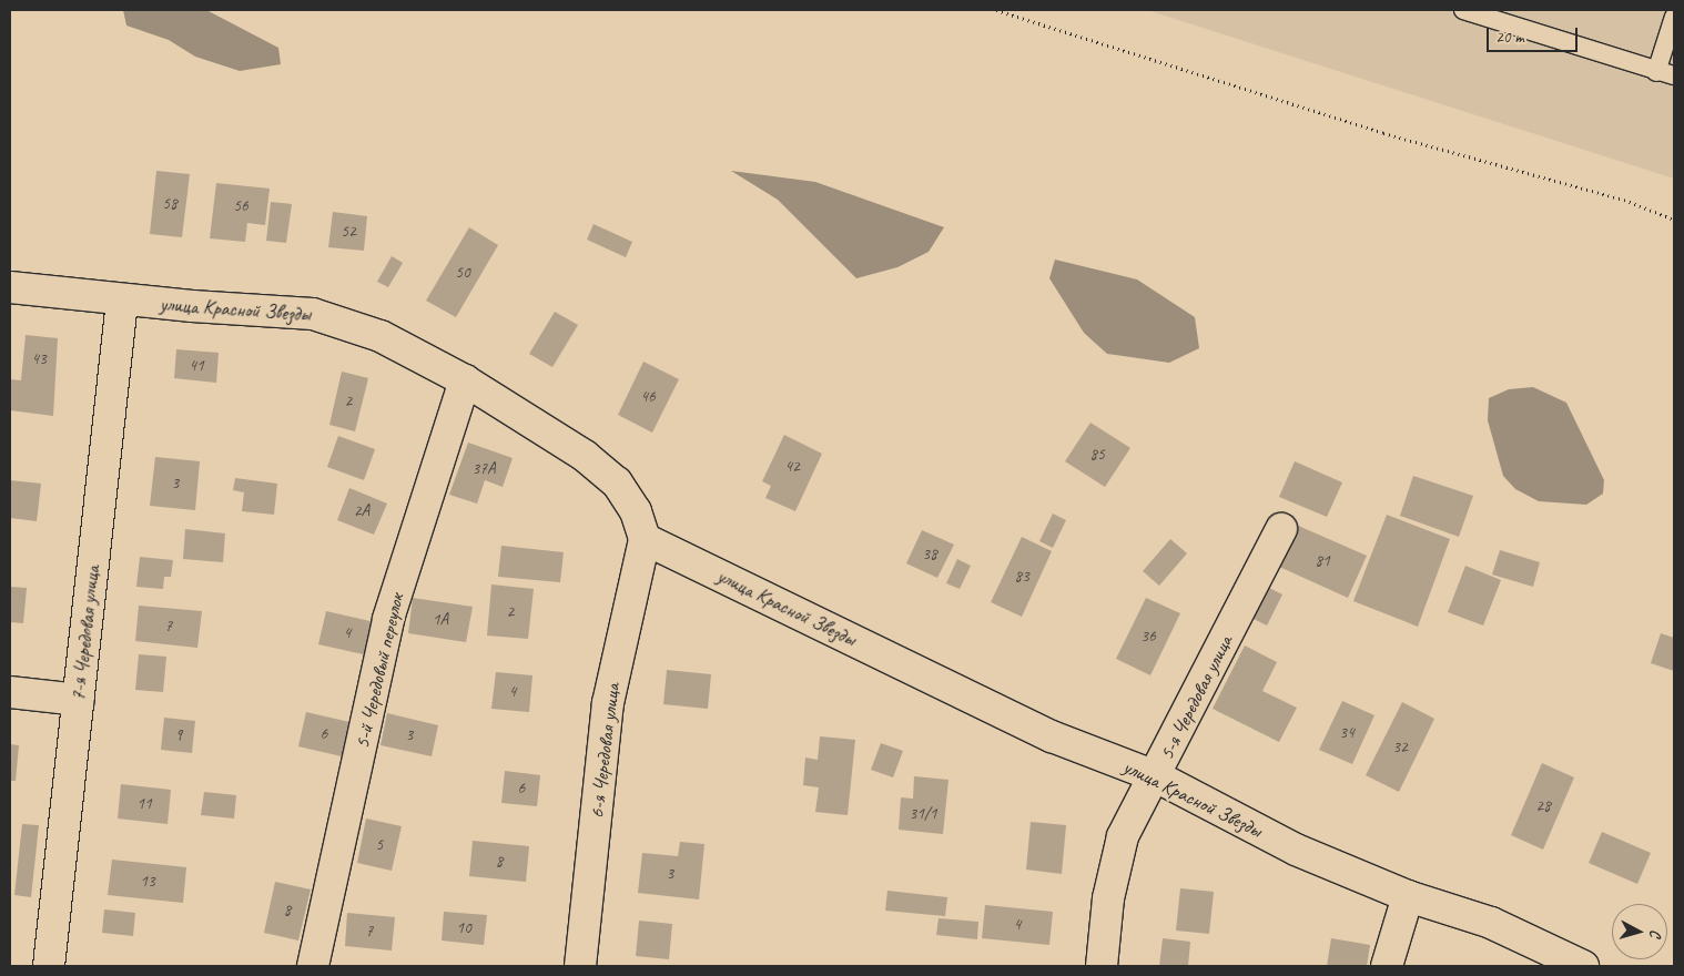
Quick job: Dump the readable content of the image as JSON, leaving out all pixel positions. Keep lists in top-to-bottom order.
{
  "streets": {
    "street": [
      "улица Красной Звезды",
      "7-я Чередовая улица",
      "5-й Чередовый переулок",
      "5-я Чередовая улица",
      "6-я Чередовая улица"
    ]
  },
  "crossings": [
    ["улица Красной Звезды", "7-я Чередовая улица"],
    ["улица Красной Звезды", "5-й Чередовый переулок"],
    ["улица Красной Звезды", "5-я Чередовая улица"],
    ["улица Красной Звезды", "6-я Чередовая улица"]
  ],
  "house_numbers": [
    "58",
    "56",
    "52",
    "50",
    "43",
    "41",
    "46",
    "2",
    "85",
    "42",
    "37А",
    "3",
    "2А",
    "38",
    "81",
    "83",
    "2",
    "1А",
    "7",
    "4",
    "36",
    "4",
    "34",
    "6",
    "9",
    "3",
    "32",
    "6",
    "11",
    "28",
    "31/1",
    "5",
    "8",
    "3",
    "13",
    "8",
    "4",
    "10",
    "7"
  ],
  "scale_bar": "20 m",
  "north": "right"
}
